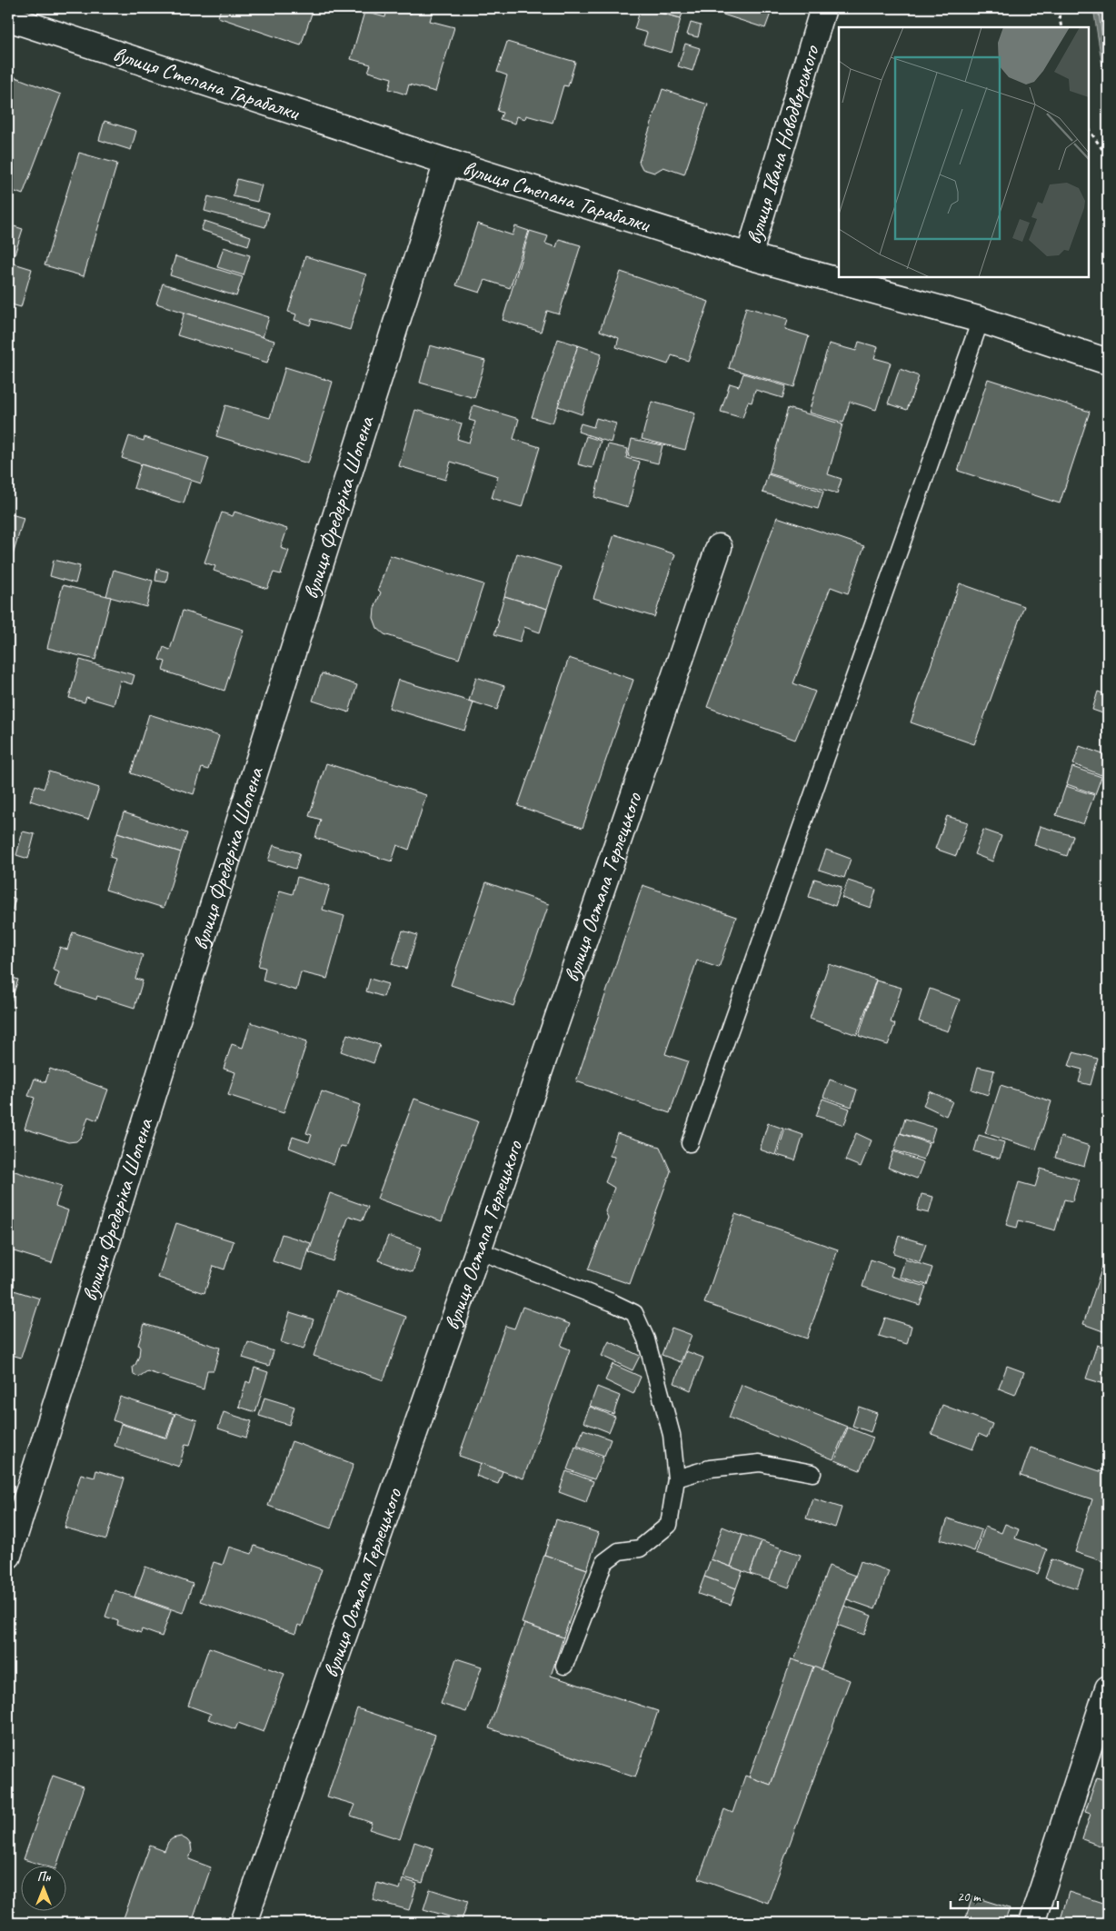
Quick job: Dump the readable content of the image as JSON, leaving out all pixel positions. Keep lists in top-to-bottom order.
{
  "streets": {
    "street": [
      "вулиця Степана Тарабалки",
      "вулиця Івана Новодворського",
      "вулиця Фредеріка Шопена",
      "вулиця Остапа Терлецького"
    ]
  },
  "crossings": [
    ["вулиця Степана Тарабалки", "вулиця Івана Новодворського"],
    ["вулиця Степана Тарабалки", "вулиця Фредеріка Шопена"]
  ],
  "scale_bar": "20 m",
  "north": "top"
}
